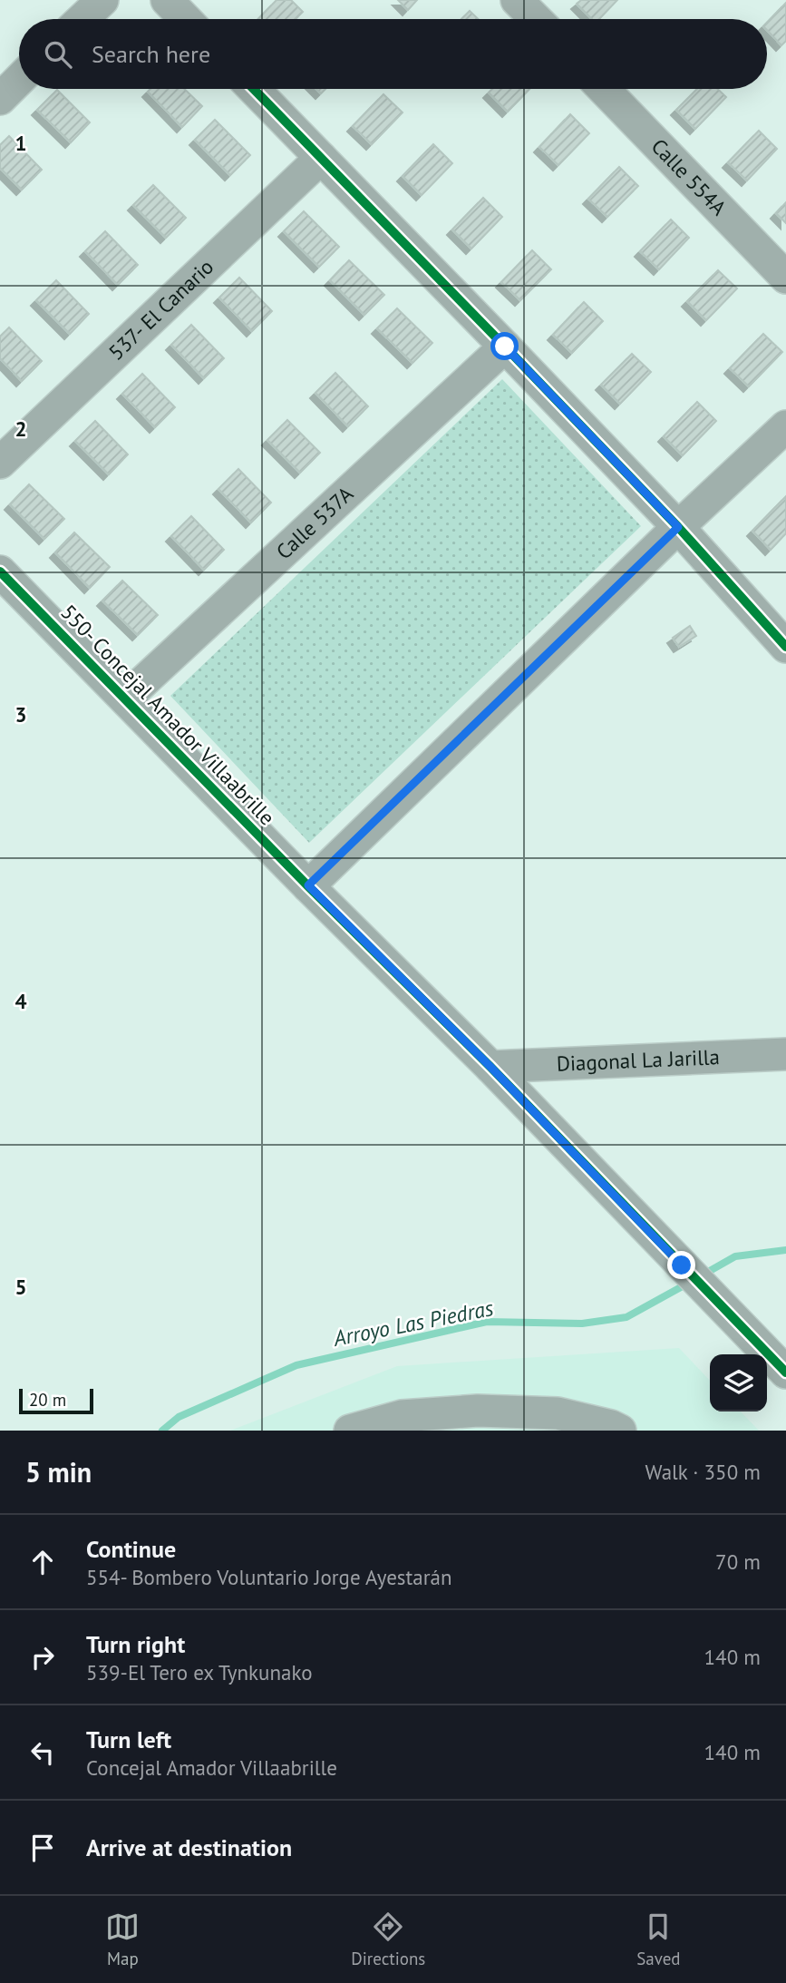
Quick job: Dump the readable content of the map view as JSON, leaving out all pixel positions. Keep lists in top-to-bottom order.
{
  "streets": {
    "street": [
      "Calle 554A",
      "537- El Canario",
      "Calle 537A",
      "550- Concejal Amador Villaabrille",
      "Diagonal La Jarilla"
    ]
  },
  "crossings": [
    ["Calle 537A", "550- Concejal Amador Villaabrille"],
    ["550- Concejal Amador Villaabrille", "Diagonal La Jarilla"]
  ],
  "water": ["Arroyo Las Piedras"],
  "scale_bar": "20 m",
  "page": {
    "search": "Search here",
    "scale": "20 m",
    "heading": ["5 min", "Walk · 350 m"],
    "list": [
      ["Continue", "554- Bombero Voluntario Jorge Ayestarán", "70 m"],
      ["Turn right", "539-El Tero ex Tynkunako", "140 m"],
      ["Turn left", "Concejal Amador Villaabrille", "140 m"],
      "Arrive at destination"
    ],
    "nav": ["Map", "Directions", "Saved"]
  },
  "grid": {
    "rows": [
      "1",
      "2",
      "3",
      "4",
      "5"
    ]
  }
}
